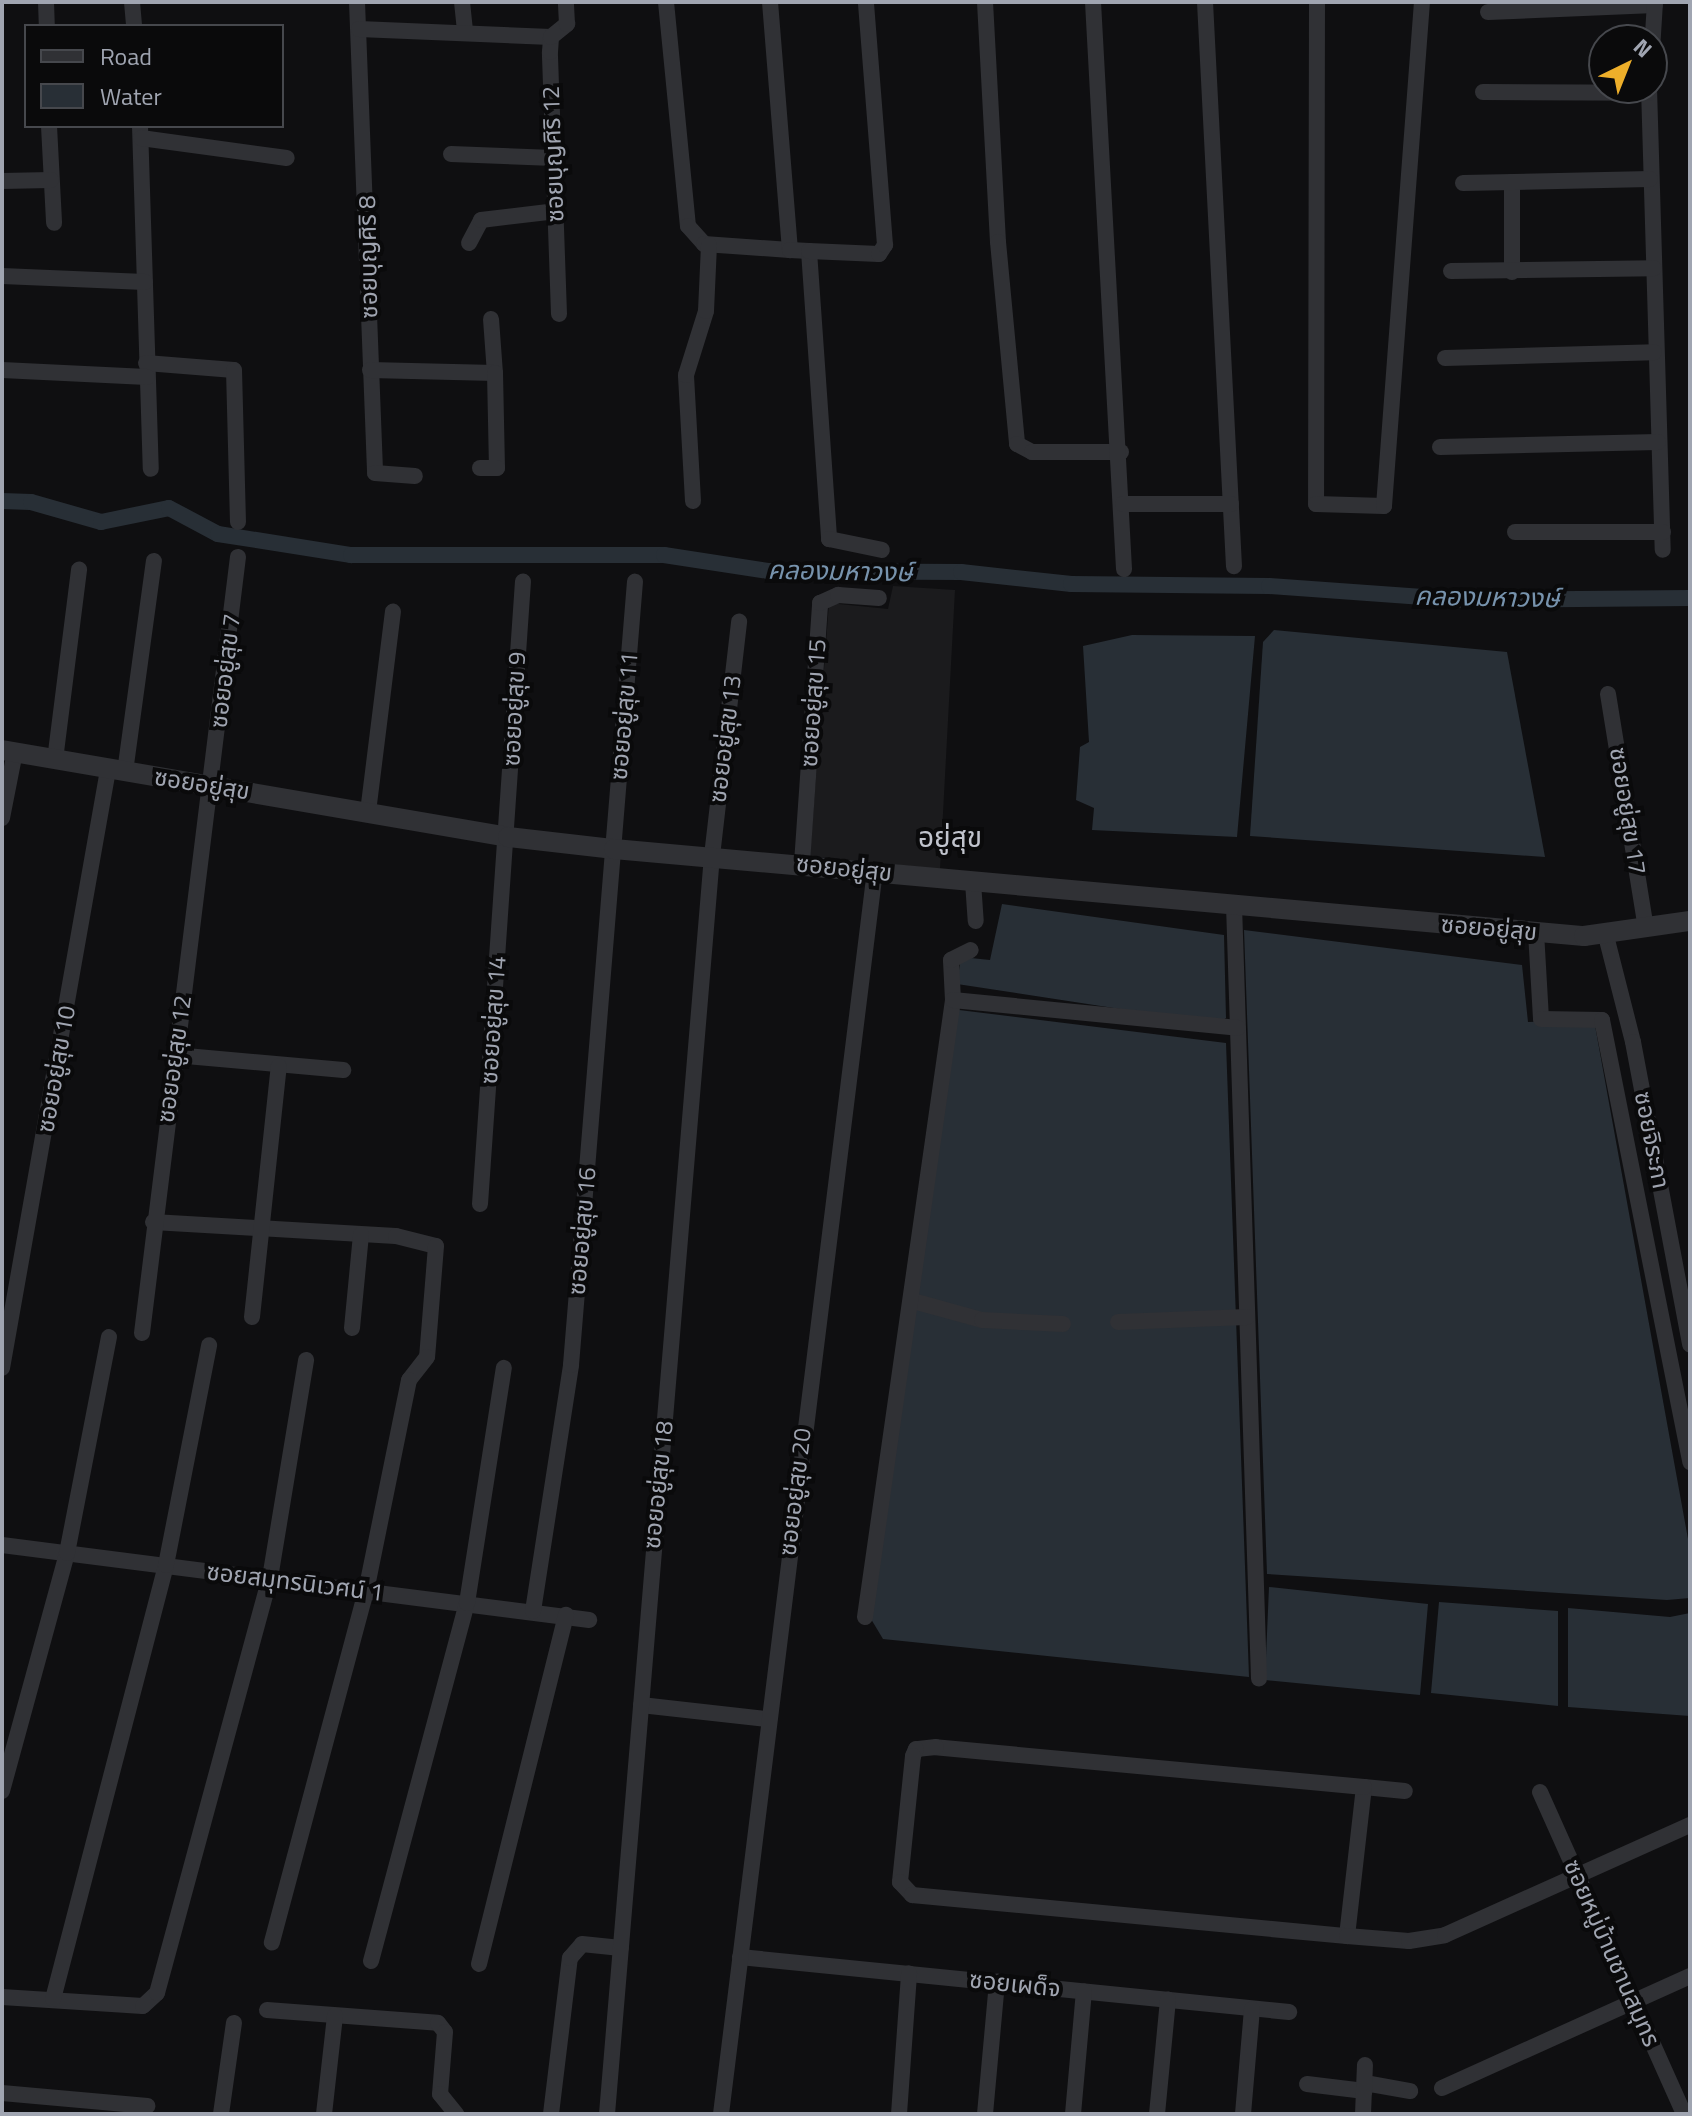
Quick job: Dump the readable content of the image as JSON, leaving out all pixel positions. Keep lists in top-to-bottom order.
{
  "streets": {
    "street": [
      "ซอยบุญศิริ 12",
      "ซอยบุญศิริ 8",
      "ซอยอยู่สุข 7",
      "ซอยอยู่สุข 15",
      "ซอยอยู่สุข 9",
      "ซอยอยู่สุข 11",
      "ซอยอยู่สุข 13",
      "ซอยอยู่สุข",
      "ซอยอยู่สุข 17",
      "ซอยอยู่สุข 14",
      "ซอยอยู่สุข 12",
      "ซอยอยู่สุข 10",
      "ซอยจิระภา",
      "ซอยอยู่สุข 16",
      "ซอยอยู่สุข 18",
      "ซอยอยู่สุข 20",
      "ซอยสมุทรนิเวศน์ 1",
      "ซอยหมู่บ้านชานสมุทร",
      "ซอยเผด็จ"
    ]
  },
  "crossings": [
    ["ซอยอยู่สุข 7", "ซอยอยู่สุข"],
    ["ซอยอยู่สุข 7", "ซอยอยู่สุข 12"],
    ["ซอยอยู่สุข 15", "ซอยอยู่สุข"],
    ["ซอยอยู่สุข 9", "ซอยอยู่สุข"],
    ["ซอยอยู่สุข 9", "ซอยอยู่สุข 14"],
    ["ซอยอยู่สุข 11", "ซอยอยู่สุข"],
    ["ซอยอยู่สุข 11", "ซอยอยู่สุข 16"],
    ["ซอยอยู่สุข 13", "ซอยอยู่สุข"],
    ["ซอยอยู่สุข 13", "ซอยอยู่สุข 18"],
    ["ซอยอยู่สุข", "ซอยอยู่สุข 17"],
    ["ซอยอยู่สุข", "ซอยอยู่สุข 14"],
    ["ซอยอยู่สุข", "ซอยอยู่สุข 12"],
    ["ซอยอยู่สุข", "ซอยอยู่สุข 10"],
    ["ซอยอยู่สุข", "ซอยจิระภา"],
    ["ซอยอยู่สุข", "ซอยอยู่สุข 16"],
    ["ซอยอยู่สุข", "ซอยอยู่สุข 18"],
    ["ซอยอยู่สุข", "ซอยอยู่สุข 20"],
    ["ซอยอยู่สุข 16", "ซอยสมุทรนิเวศน์ 1"],
    ["ซอยอยู่สุข 20", "ซอยเผด็จ"]
  ],
  "districts": ["อยู่สุข"],
  "water": ["คลองมหาวงษ์"],
  "legend": ["Road", "Water"],
  "north": "top right"
}
